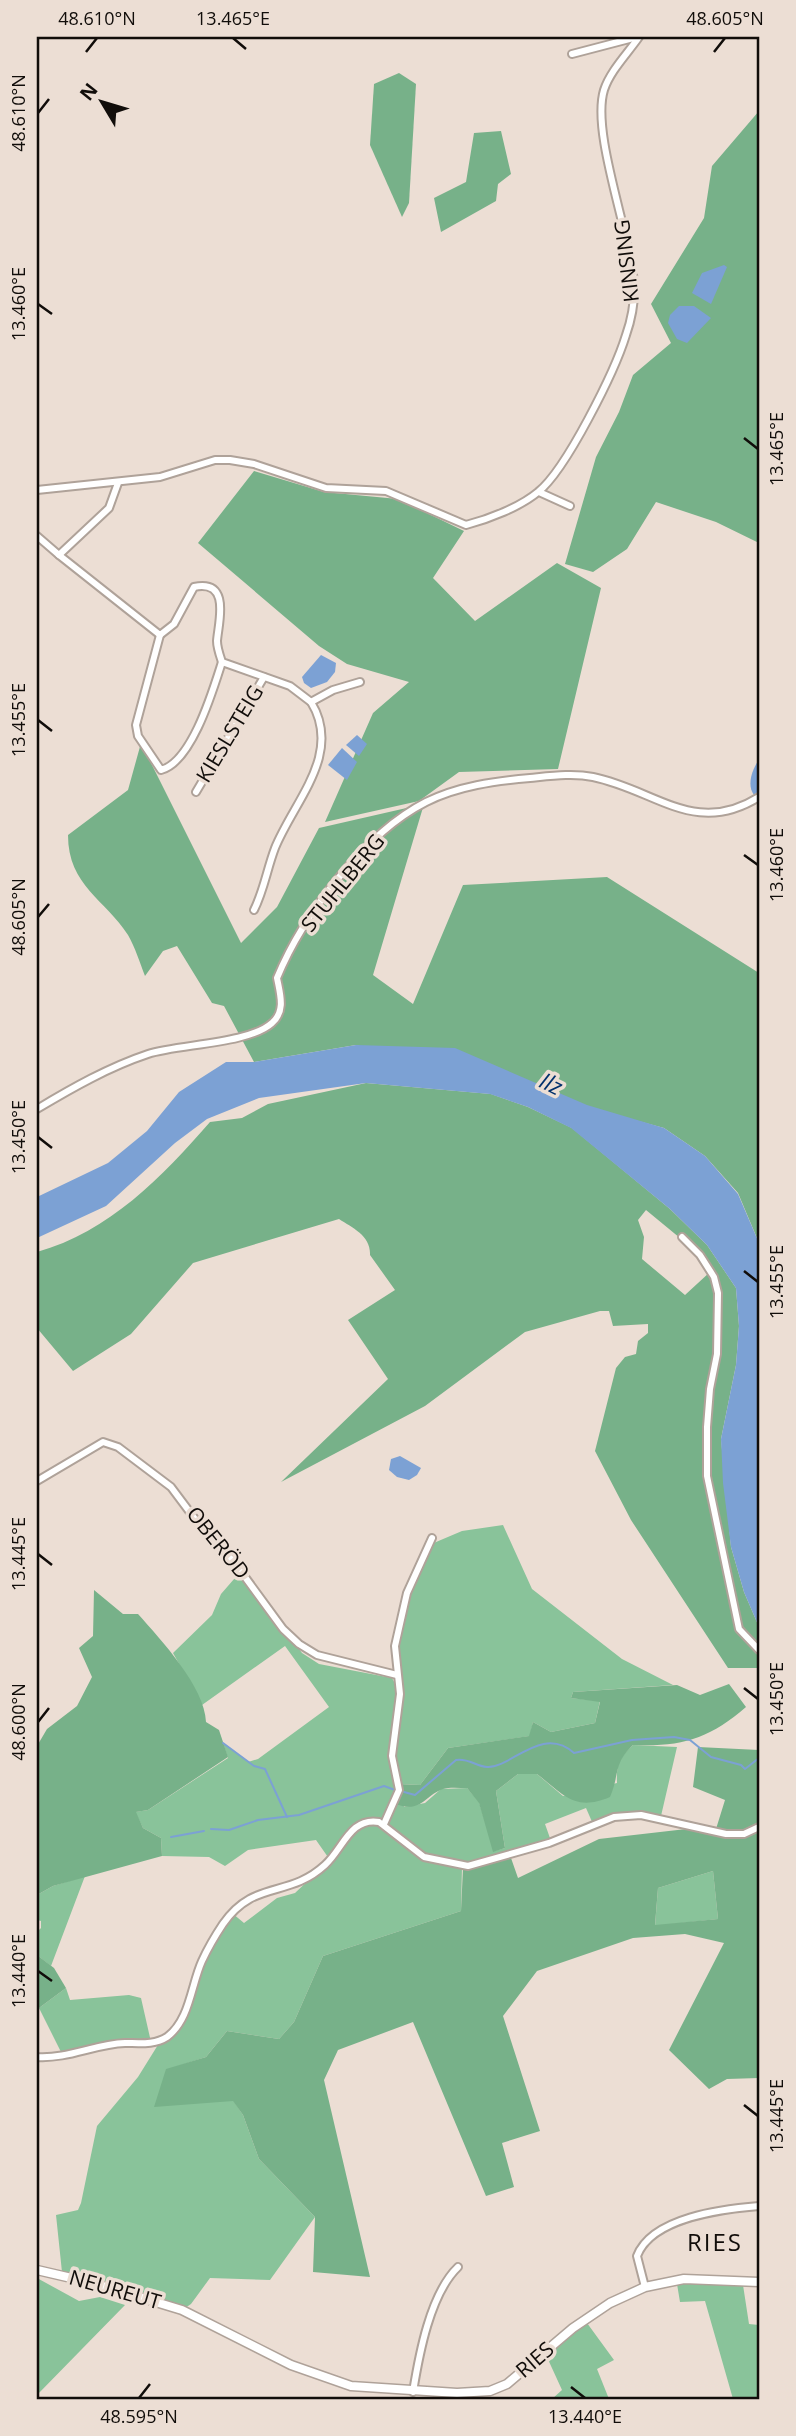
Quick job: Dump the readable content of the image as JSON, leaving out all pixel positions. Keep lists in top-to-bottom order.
{
  "streets": {
    "street": [
      "KINSING",
      "KIESLSTEIG",
      "STUHLBERG",
      "OBERÖD",
      "NEUREUT",
      "RIES"
    ]
  },
  "crossings": [
    ["NEUREUT", "RIES"]
  ],
  "districts": ["RIES"],
  "water": ["Ilz"],
  "north": "top left",
  "coordinates": [
    "48.610°N",
    "13.465°E",
    "48.605°N",
    "13.460°E",
    "13.455°E",
    "13.450°E",
    "13.445°E",
    "48.600°N",
    "13.440°E",
    "48.595°N"
  ]
}
